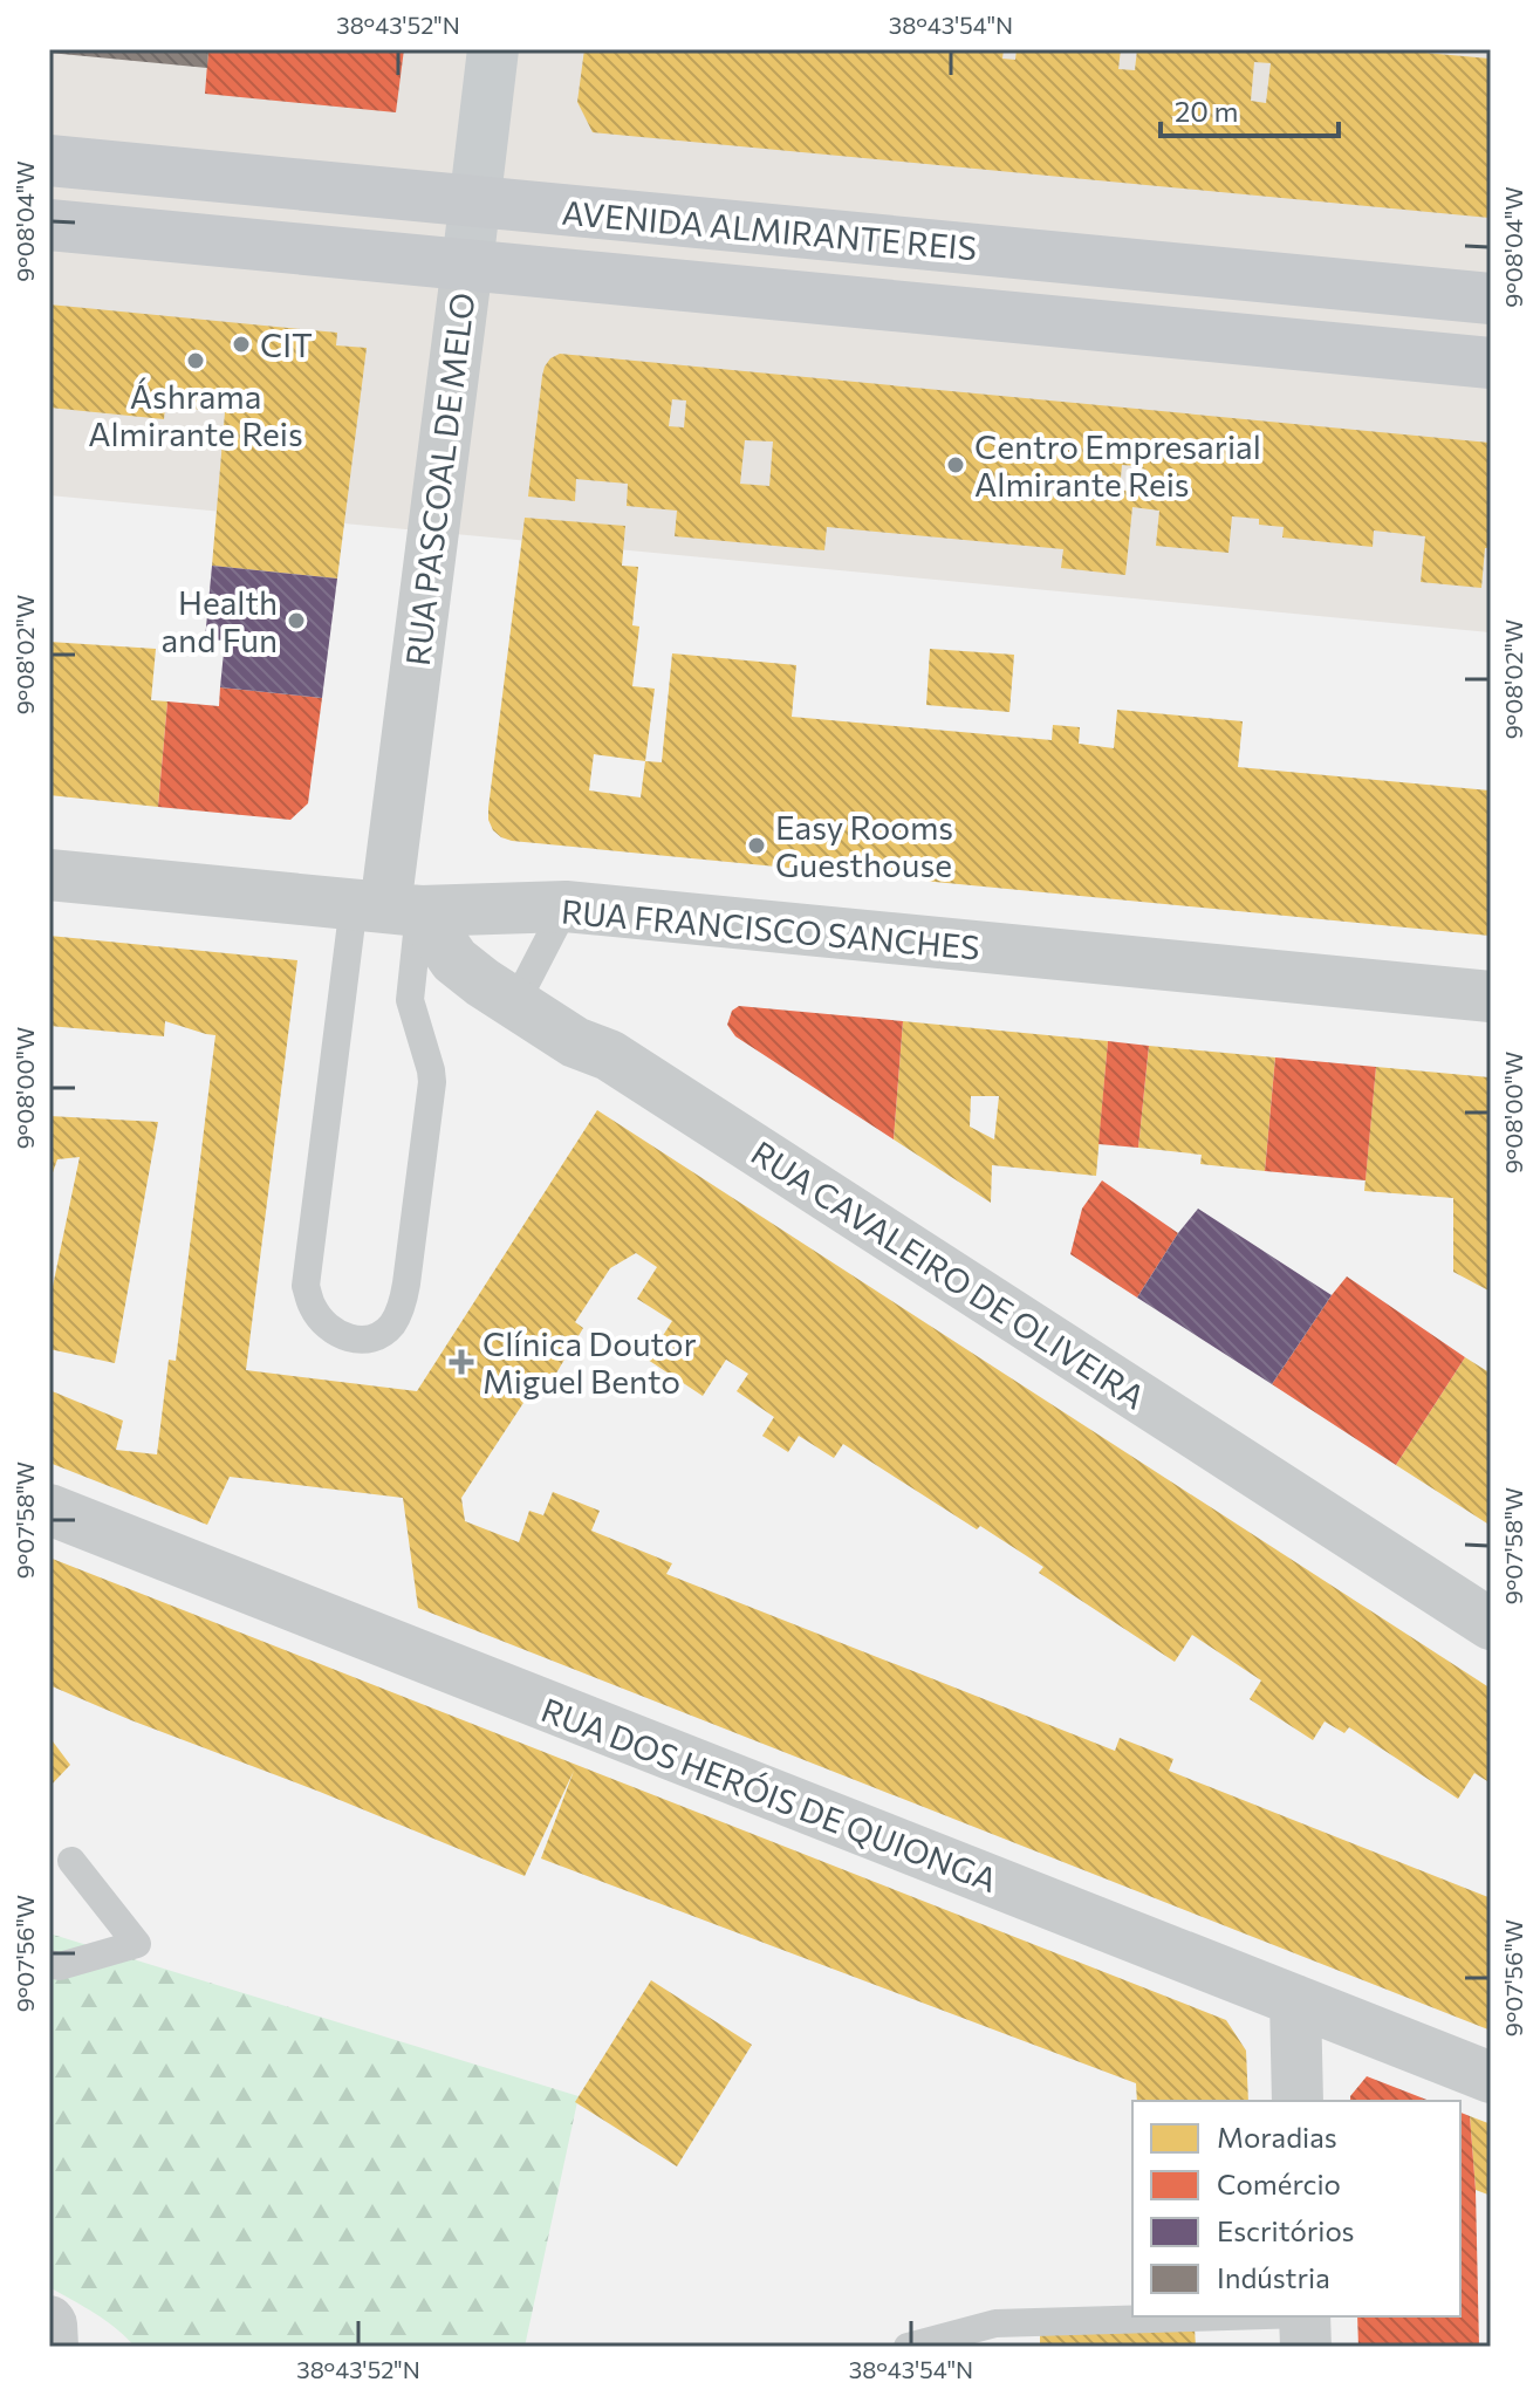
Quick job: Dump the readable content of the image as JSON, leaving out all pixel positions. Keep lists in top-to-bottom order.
{
  "streets": {
    "main road": ["AVENIDA ALMIRANTE REIS"],
    "street": [
      "RUA PASCOAL DE MELO",
      "RUA FRANCISCO SANCHES",
      "RUA CAVALEIRO DE OLIVEIRA",
      "RUA DOS HERÓIS DE QUIONGA"
    ]
  },
  "crossings": [
    ["AVENIDA ALMIRANTE REIS", "RUA PASCOAL DE MELO"],
    ["RUA PASCOAL DE MELO", "RUA FRANCISCO SANCHES"],
    ["RUA PASCOAL DE MELO", "RUA CAVALEIRO DE OLIVEIRA"],
    ["RUA FRANCISCO SANCHES", "RUA CAVALEIRO DE OLIVEIRA"]
  ],
  "places": {
    "other": [
      "CIT",
      "Áshrama Almirante Reis",
      "Centro Empresarial Almirante Reis",
      "Health and Fun",
      "Easy Rooms Guesthouse"
    ],
    "health": ["Clínica Doutor Miguel Bento"]
  },
  "legend": [
    "Moradias",
    "Comércio",
    "Escritórios",
    "Indústria"
  ],
  "scale_bar": "20 m",
  "coordinates": [
    "38°43'52\"N",
    "38°43'54\"N",
    "9°08'04\"W",
    "9°08'02\"W",
    "9°08'00\"W",
    "9°07'58\"W",
    "9°07'56\"W"
  ]
}
